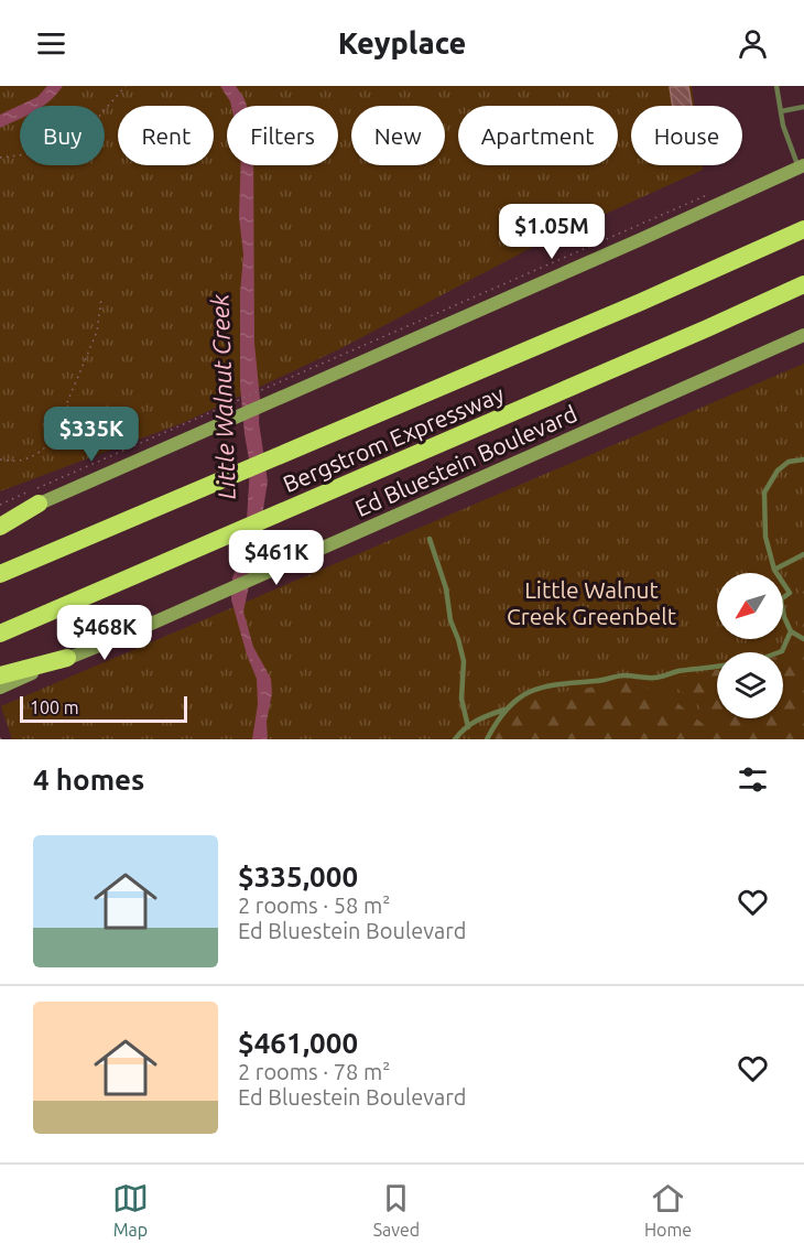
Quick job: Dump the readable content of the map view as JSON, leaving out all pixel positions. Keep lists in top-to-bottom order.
{
  "streets": {
    "highway": ["Bergstrom Expressway"],
    "main road": ["Ed Bluestein Boulevard"]
  },
  "water": ["Little Walnut Creek"],
  "parks": ["Little Walnut Creek Greenbelt"],
  "scale_bar": "100 m",
  "north": "bottom left",
  "page": {
    "header": "Keyplace",
    "chip": [
      "Buy",
      "Rent",
      "Filters",
      "New",
      "Apartment",
      "House"
    ],
    "price": [
      "$1.05M",
      "$335K",
      "$461K",
      "$468K"
    ],
    "scale": "100 m",
    "heading": "4 homes",
    "list": [
      {
        "name": "$335,000",
        "note": "2 rooms · 58 m² · Ed Bluestein Boulevard"
      },
      {
        "name": "$461,000",
        "note": "2 rooms · 78 m² · Ed Bluestein Boulevard"
      }
    ],
    "tabs": ["Map", "Saved", "Home"]
  }
}
